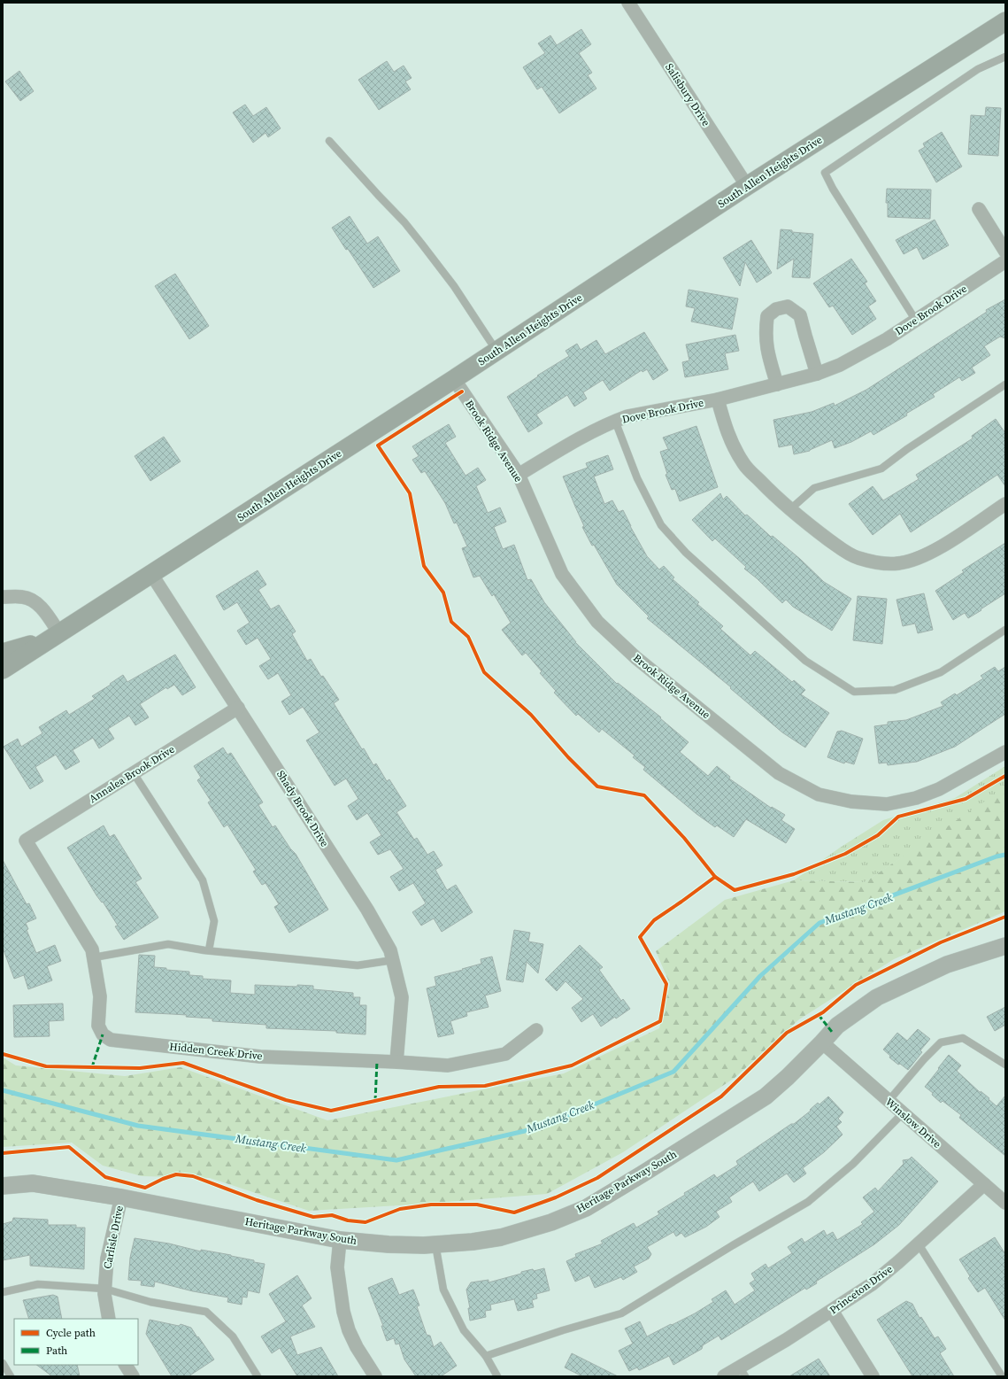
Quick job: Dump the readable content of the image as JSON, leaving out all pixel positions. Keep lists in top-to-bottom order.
{
  "streets": {
    "main road": ["South Allen Heights Drive"],
    "street": [
      "Salisbury Drive",
      "Dove Brook Drive",
      "Brook Ridge Avenue",
      "Annalea Brook Drive",
      "Shady Brook Drive",
      "Hidden Creek Drive",
      "Winslow Drive",
      "Heritage Parkway South",
      "Carlisle Drive",
      "Princeton Drive"
    ]
  },
  "crossings": [
    ["Salisbury Drive", "South Allen Heights Drive"],
    ["South Allen Heights Drive", "Brook Ridge Avenue"],
    ["South Allen Heights Drive", "Shady Brook Drive"],
    ["Dove Brook Drive", "Brook Ridge Avenue"],
    ["Annalea Brook Drive", "Shady Brook Drive"],
    ["Annalea Brook Drive", "Hidden Creek Drive"],
    ["Shady Brook Drive", "Hidden Creek Drive"],
    ["Winslow Drive", "Heritage Parkway South"],
    ["Winslow Drive", "Princeton Drive"],
    ["Heritage Parkway South", "Carlisle Drive"]
  ],
  "water": ["Mustang Creek"],
  "legend": ["Cycle path", "Path"]
}
